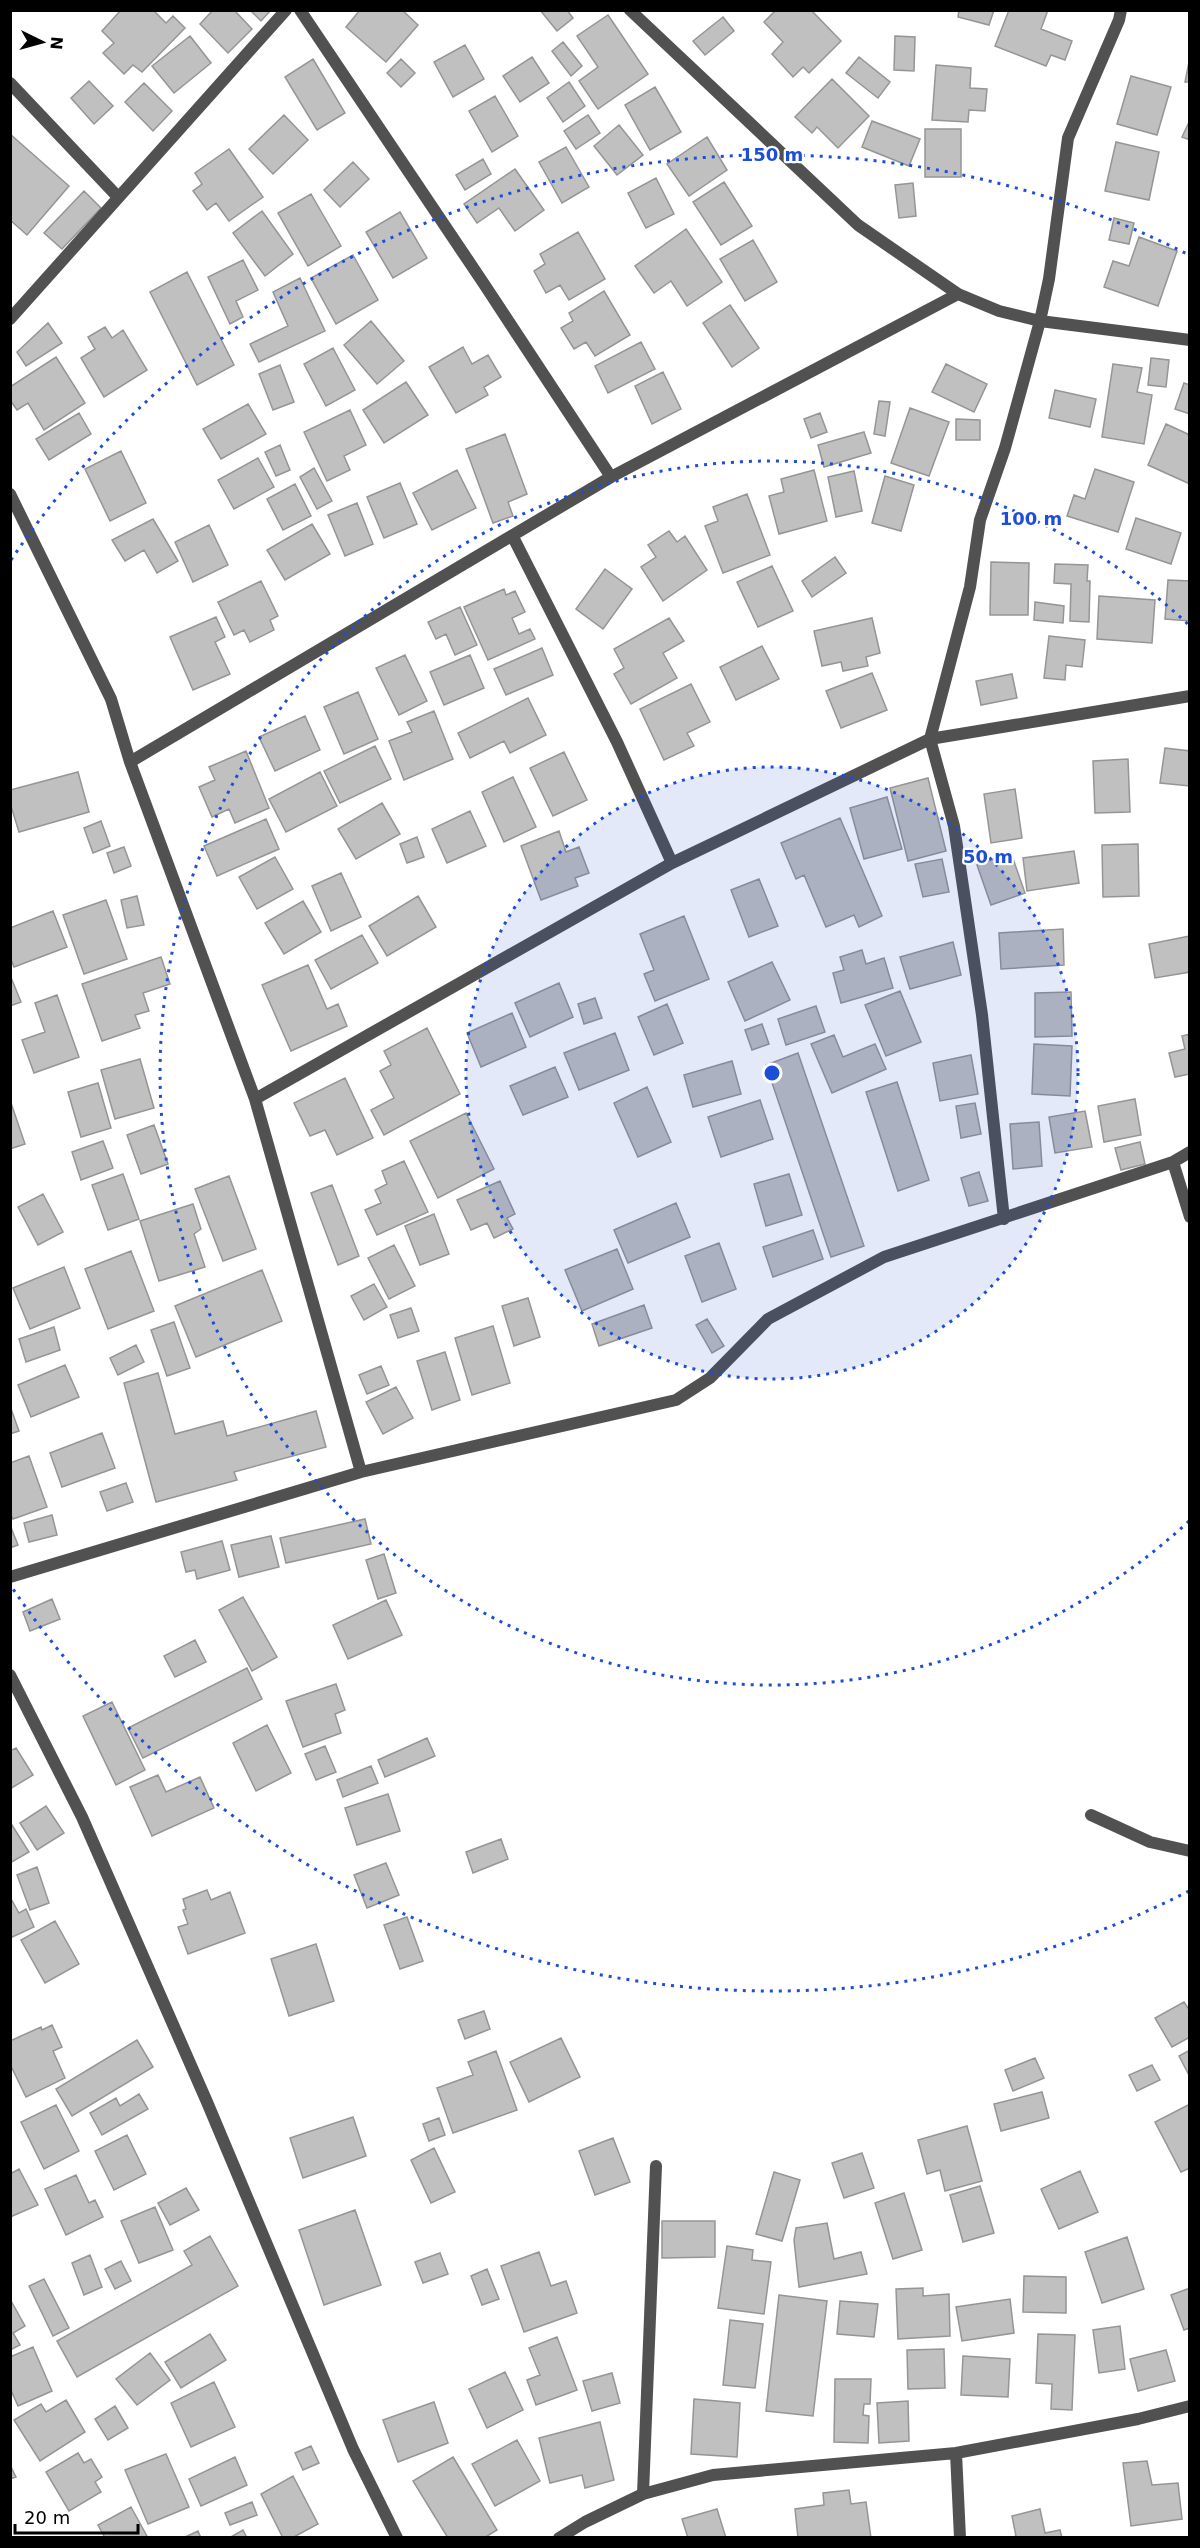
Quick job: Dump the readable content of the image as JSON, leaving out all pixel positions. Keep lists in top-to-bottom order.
{
  "scale_bar": "20 m",
  "north": "right",
  "rings": ["150 m", "100 m", "50 m"]
}
